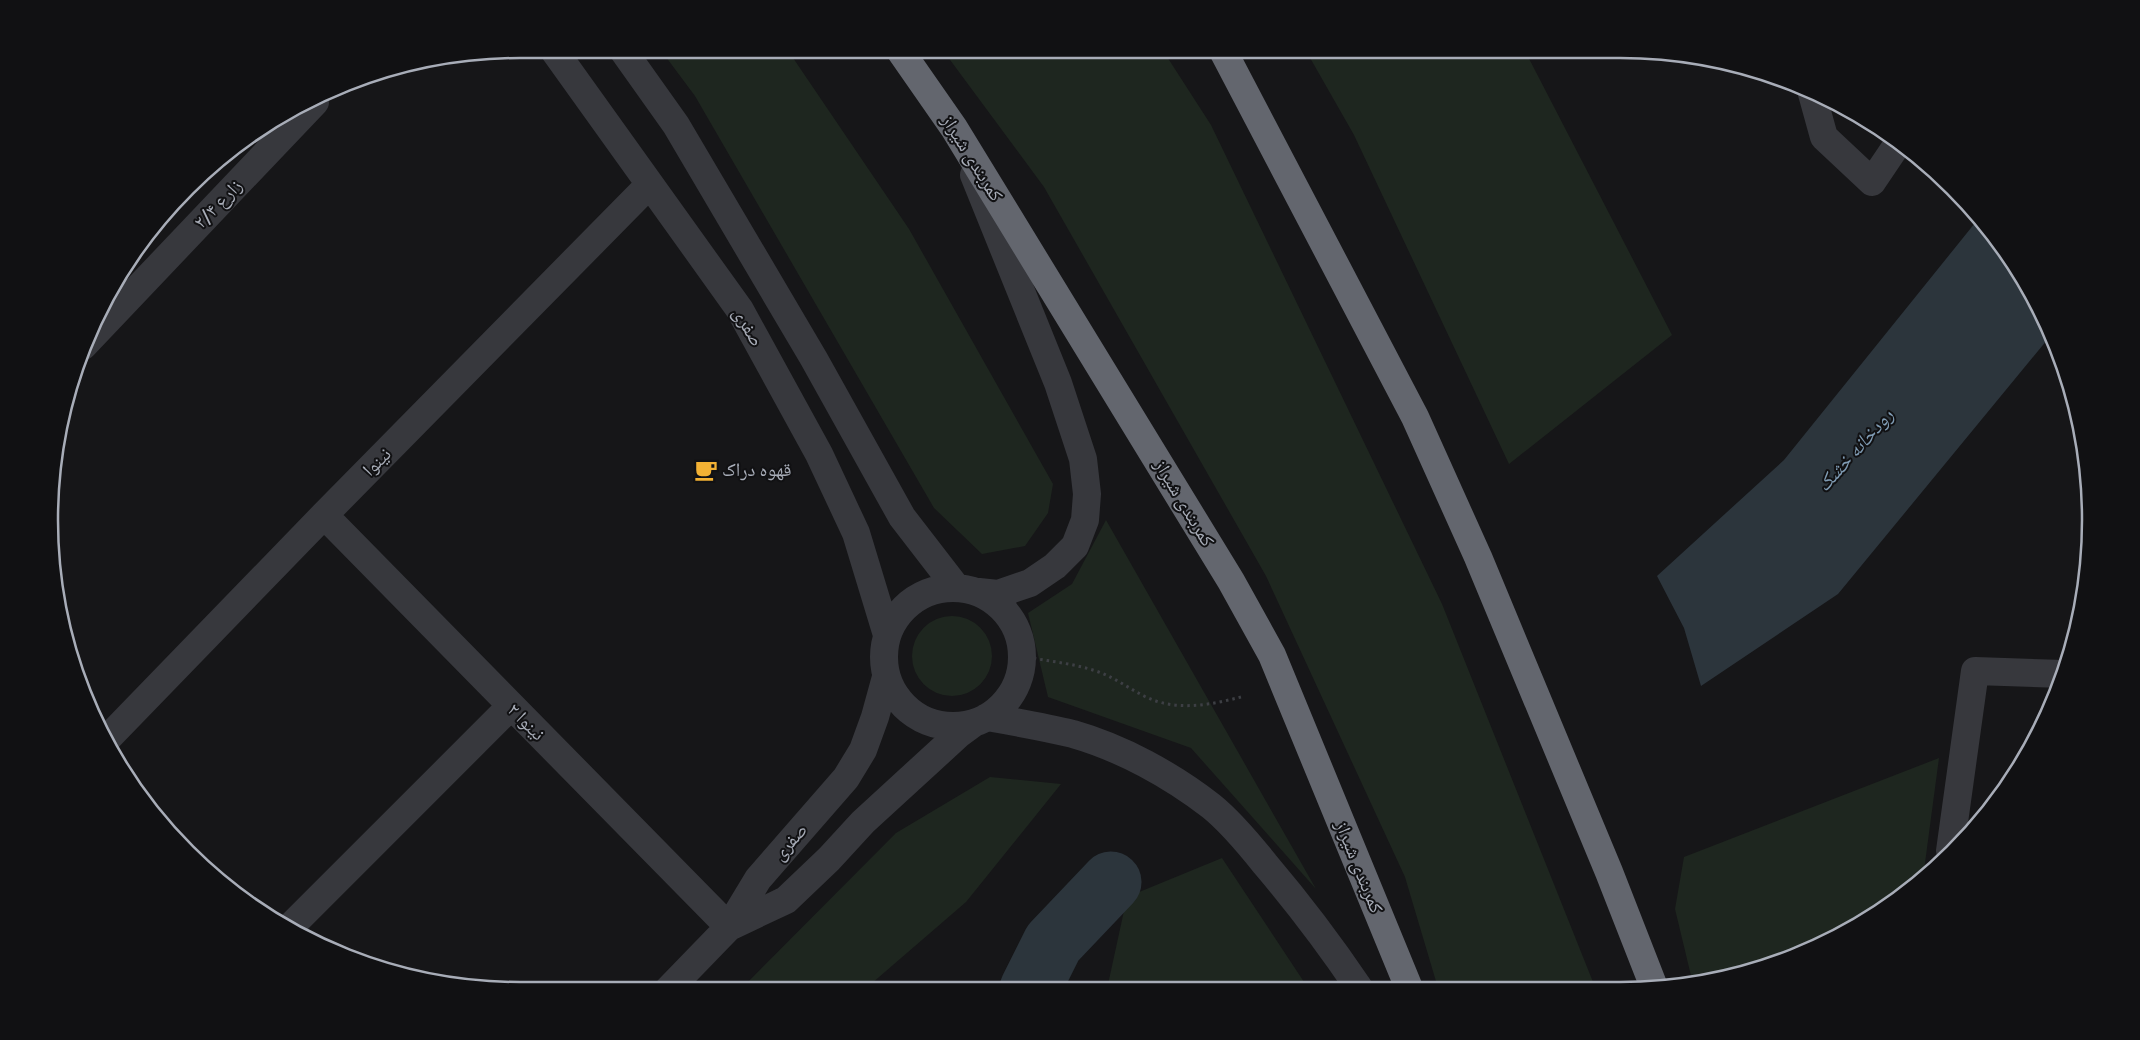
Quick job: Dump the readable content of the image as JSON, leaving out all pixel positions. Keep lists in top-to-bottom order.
{
  "streets": {
    "highway": ["کمربندی شیراز"],
    "street": [
      "۲/۴ زارع",
      "صفری",
      "نینوا",
      "۲ نینوا"
    ]
  },
  "crossings": [
    ["صفری", "نینوا"],
    ["صفری", "۲ نینوا"],
    ["نینوا", "۲ نینوا"]
  ],
  "water": ["رودخانه خشک"],
  "places": {
    "cafe": ["قهوه دراک"]
  }
}
